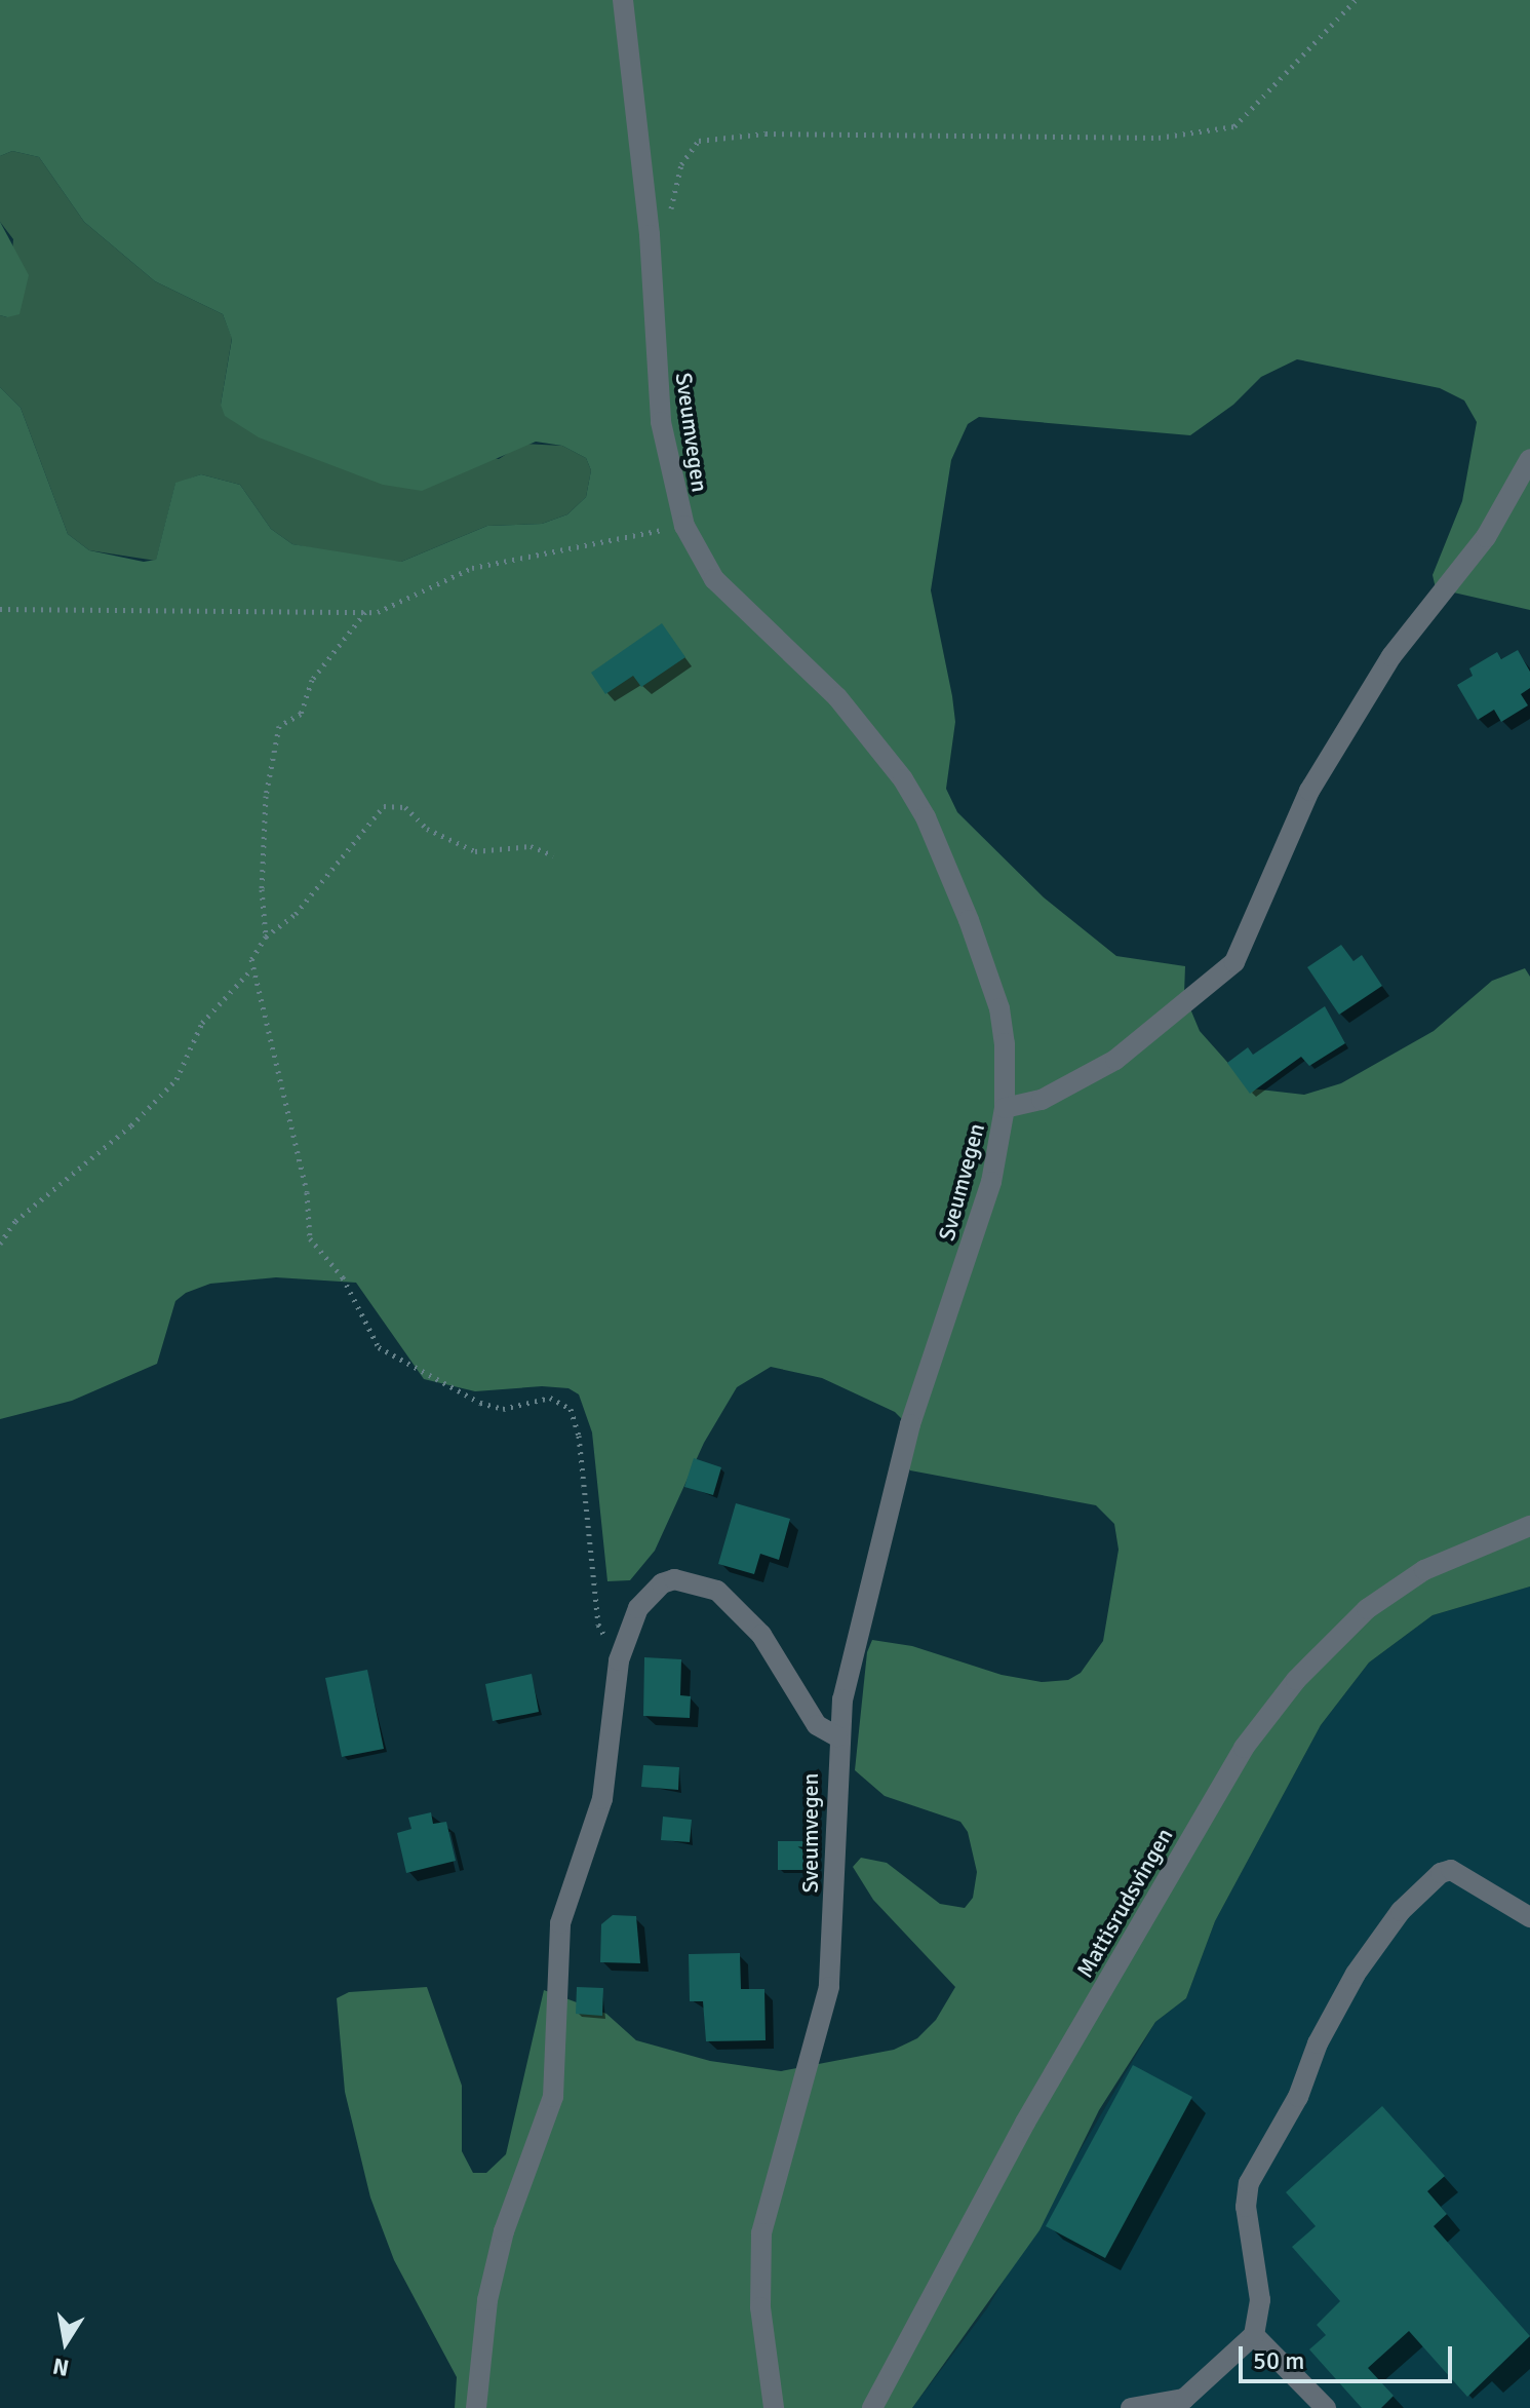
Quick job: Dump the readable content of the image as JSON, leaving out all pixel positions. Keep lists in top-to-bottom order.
{
  "streets": {
    "street": ["Sveumvegen", "Mattisrudsvingen"]
  },
  "scale_bar": "50 m",
  "north": "bottom"
}
